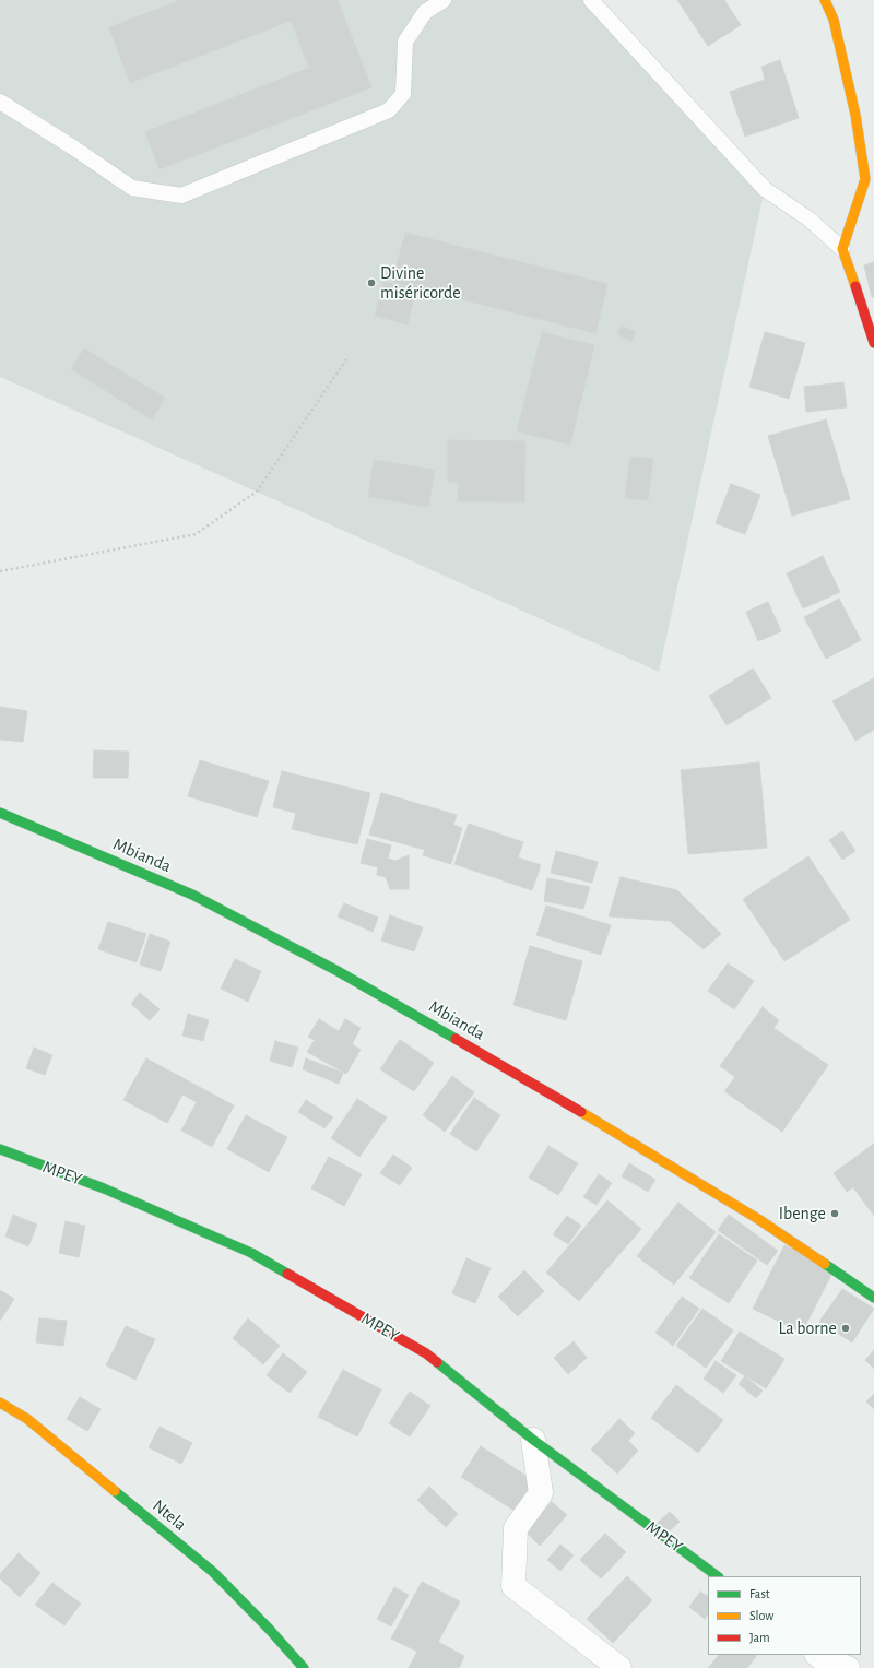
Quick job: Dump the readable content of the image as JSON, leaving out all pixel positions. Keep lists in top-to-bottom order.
{
  "streets": {
    "street": ["Mbianda", "MPEY", "Ntela"]
  },
  "places": ["Divine miséricorde", "Ibenge", "La borne"],
  "legend": ["Fast", "Slow", "Jam"]
}
